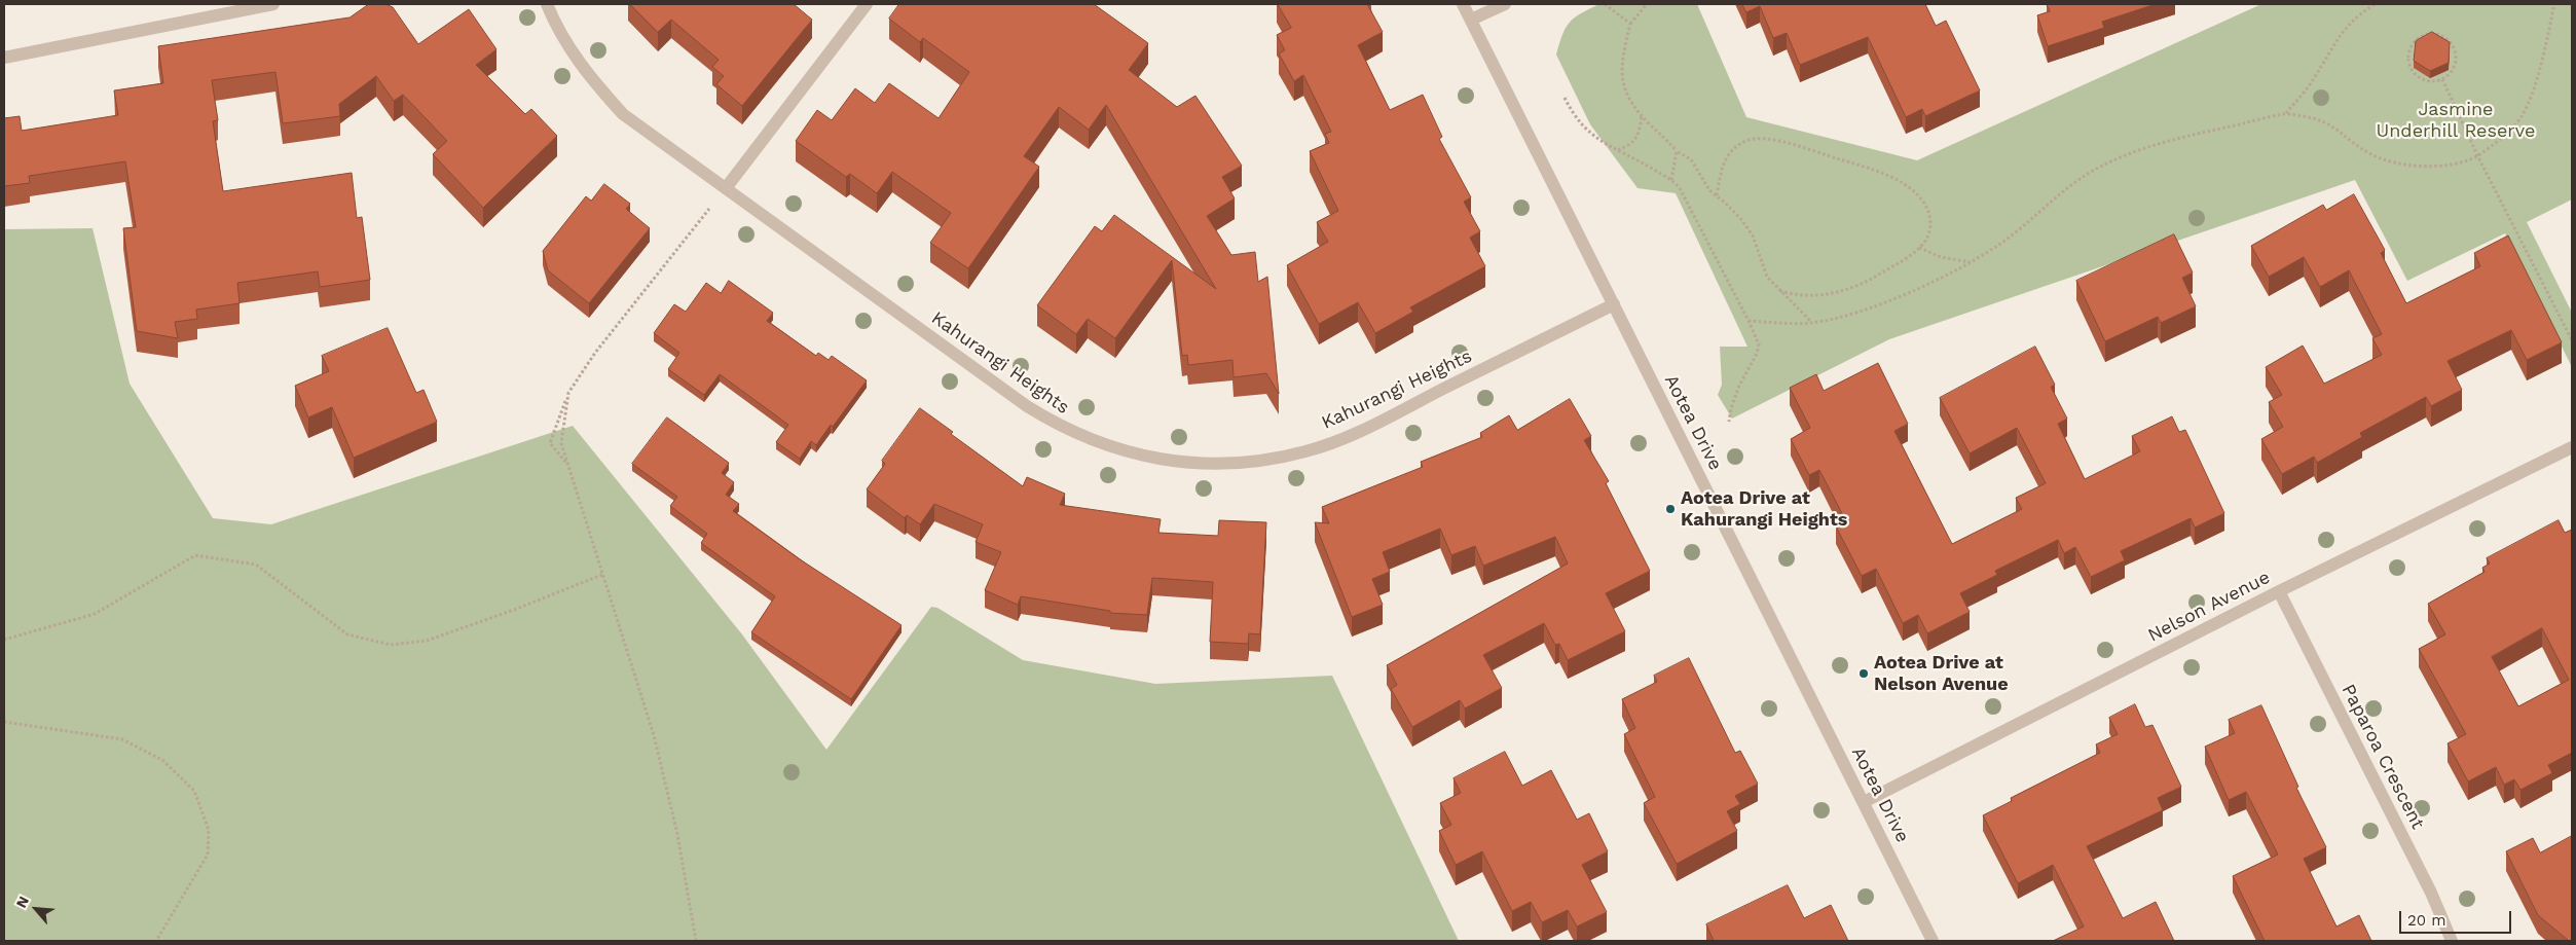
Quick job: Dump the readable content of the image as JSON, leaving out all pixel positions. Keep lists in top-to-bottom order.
{
  "streets": {
    "street": [
      "Kahurangi Heights",
      "Aotea Drive",
      "Nelson Avenue",
      "Paparoa Crescent"
    ]
  },
  "crossings": [
    ["Kahurangi Heights", "Aotea Drive"],
    ["Aotea Drive", "Nelson Avenue"],
    ["Nelson Avenue", "Paparoa Crescent"]
  ],
  "parks": ["Jasmine Underhill Reserve"],
  "places": ["Aotea Drive at Kahurangi Heights", "Aotea Drive at Nelson Avenue"],
  "scale_bar": "20 m",
  "north": "top left"
}
